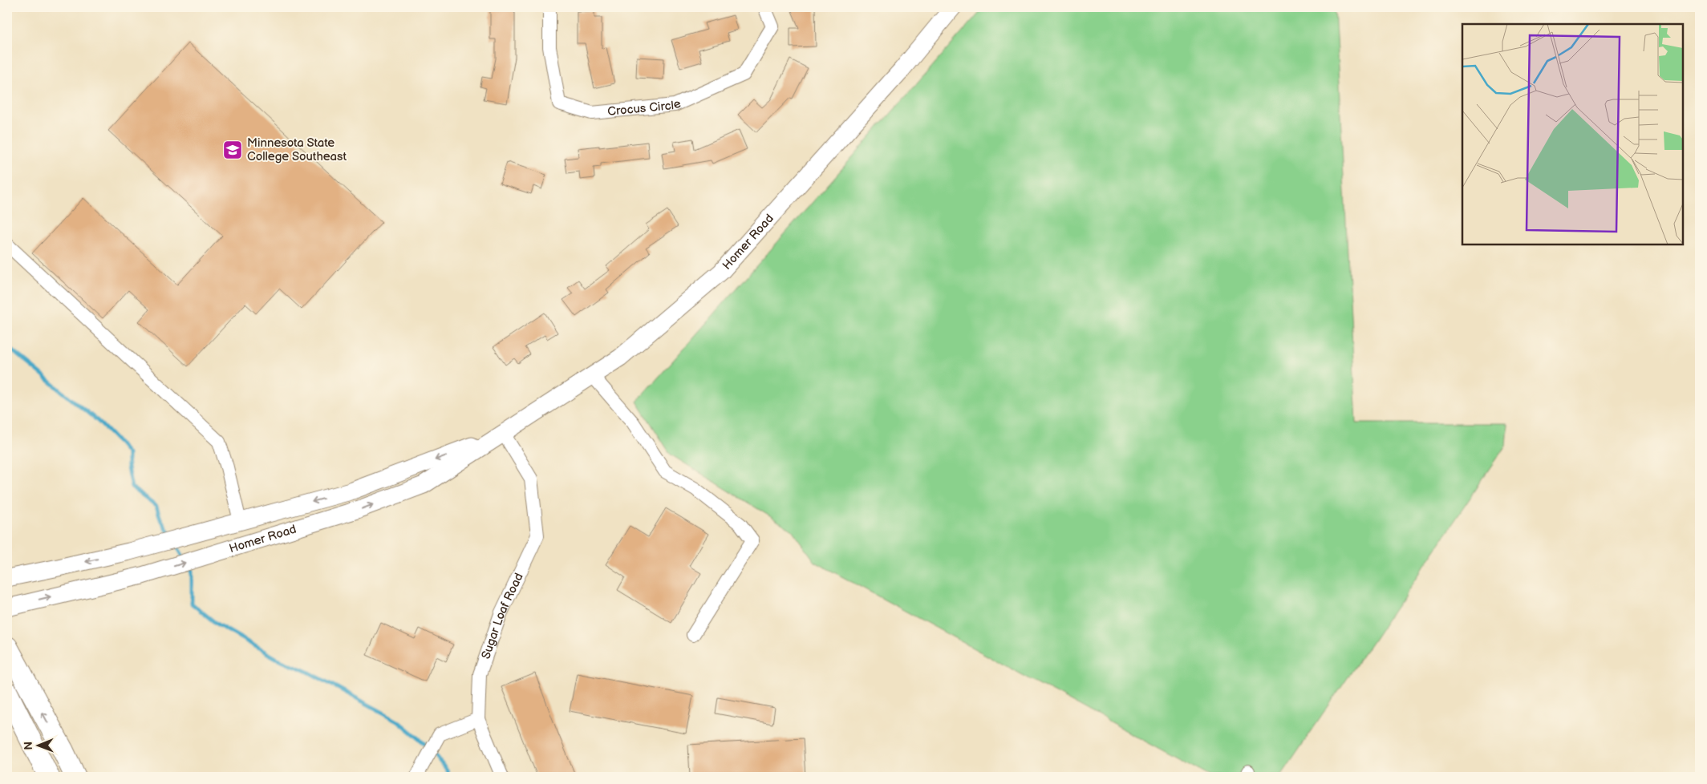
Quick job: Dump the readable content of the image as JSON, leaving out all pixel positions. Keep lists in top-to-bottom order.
{
  "streets": {
    "street": ["Crocus Circle", "Homer Road", "Sugar Loaf Road"]
  },
  "crossings": [
    ["Homer Road", "Sugar Loaf Road"]
  ],
  "places": {
    "school or university": ["Minnesota State College Southeast"]
  },
  "north": "left"
}
